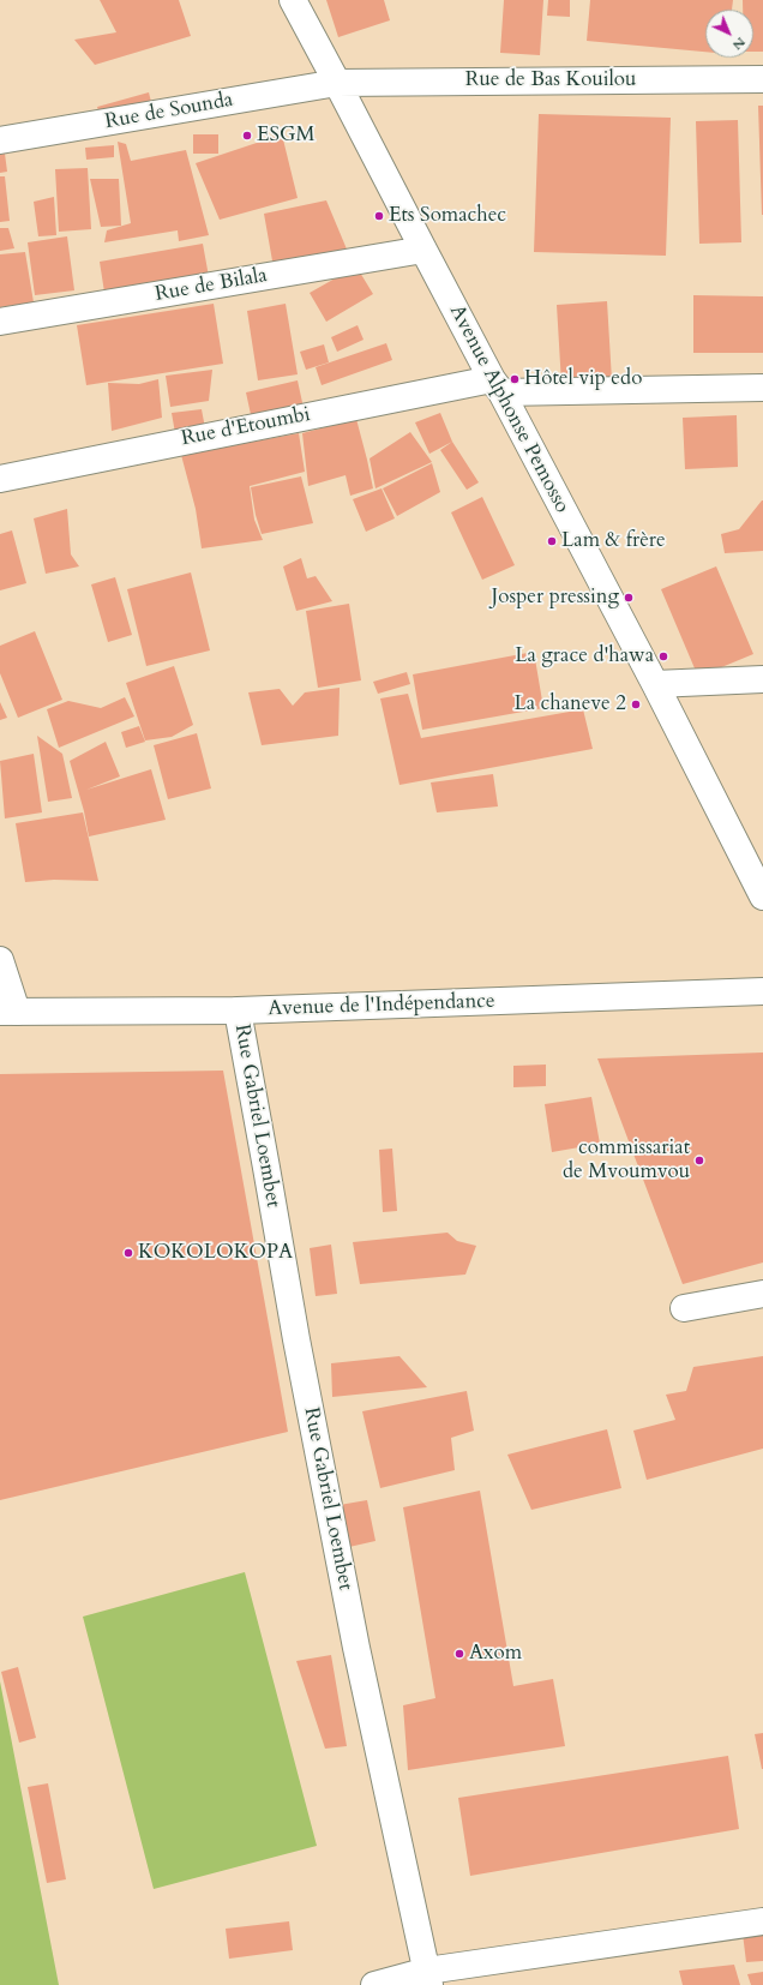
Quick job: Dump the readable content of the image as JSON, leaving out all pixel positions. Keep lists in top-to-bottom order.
{
  "streets": {
    "street": [
      "Rue de Bas Kouilou",
      "Rue de Sounda",
      "Rue de Bilala",
      "Avenue Alphonse Pemosso",
      "Rue d'Etoumbi",
      "Avenue de l'Indépendance",
      "Rue Gabriel Loembet"
    ]
  },
  "crossings": [
    ["Rue de Bas Kouilou", "Rue de Sounda"],
    ["Rue de Bas Kouilou", "Avenue Alphonse Pemosso"],
    ["Rue de Sounda", "Avenue Alphonse Pemosso"],
    ["Rue de Bilala", "Avenue Alphonse Pemosso"],
    ["Avenue Alphonse Pemosso", "Rue d'Etoumbi"],
    ["Avenue de l'Indépendance", "Rue Gabriel Loembet"]
  ],
  "places": [
    "ESGM",
    "Ets Somachec",
    "Hôtel vip edo",
    "Lam & frère",
    "Josper pressing",
    "La grace d'hawa",
    "La chaneve 2",
    "commissariat de Mvoumvou",
    "KOKOLOKOPA",
    "Axom"
  ],
  "north": "bottom right"
}
